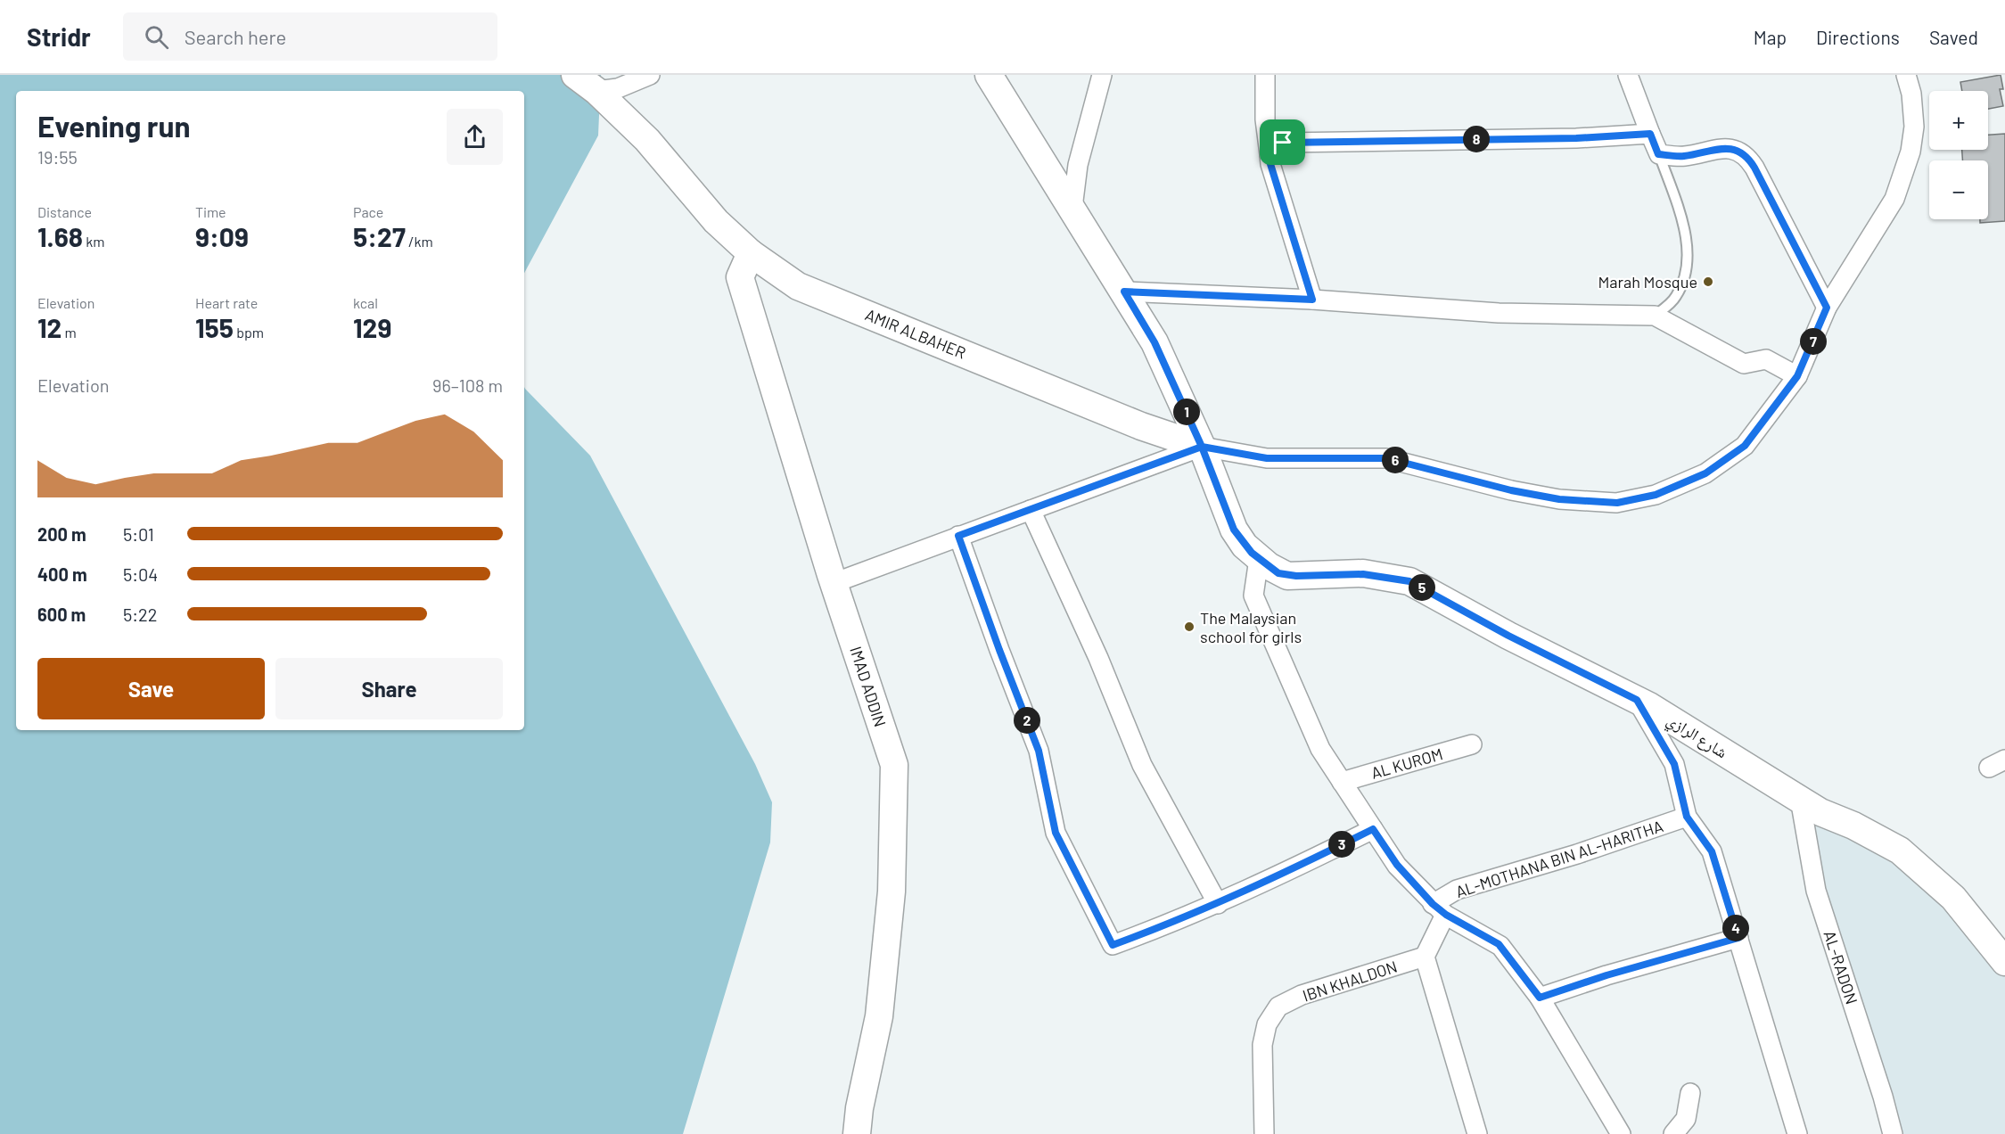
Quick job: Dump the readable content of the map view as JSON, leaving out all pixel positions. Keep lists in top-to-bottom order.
{
  "streets": {
    "street": [
      "AMIR ALBAHER",
      "IMAD ADDIN",
      "شارع الرازي",
      "AL KUROM",
      "AL-MOTHANA BIN AL-HARITHA",
      "AL-RADON",
      "IBN KHALDON"
    ]
  },
  "crossings": [
    ["AMIR ALBAHER", "IMAD ADDIN"],
    ["شارع الرازي", "AL-RADON"]
  ],
  "places": ["Marah Mosque", "The Malaysian school for girls"],
  "page": {
    "header": "Stridr",
    "search": "Search here",
    "nav": ["Map", "Directions", "Saved"],
    "map_buttons": ["+", "−"],
    "heading": ["Evening run", "19:55"],
    "pins": [
      "8",
      "7",
      "1",
      "6",
      "5",
      "2",
      "3",
      "4"
    ],
    "stats": [
      ["Distance", "1.68 km"],
      ["Time", "9:09"],
      ["Pace", "5:27 /km"],
      ["Elevation", "12 m"],
      ["Heart rate", "155 bpm"],
      ["kcal", "129"]
    ],
    "chart": ["Elevation", "96–108 m"],
    "list": [
      {
        "name": "200 m",
        "note": "5:01"
      },
      {
        "name": "400 m",
        "note": "5:04"
      },
      {
        "name": "600 m",
        "note": "5:22"
      }
    ],
    "buttons": ["Save", "Share"]
  }
}
